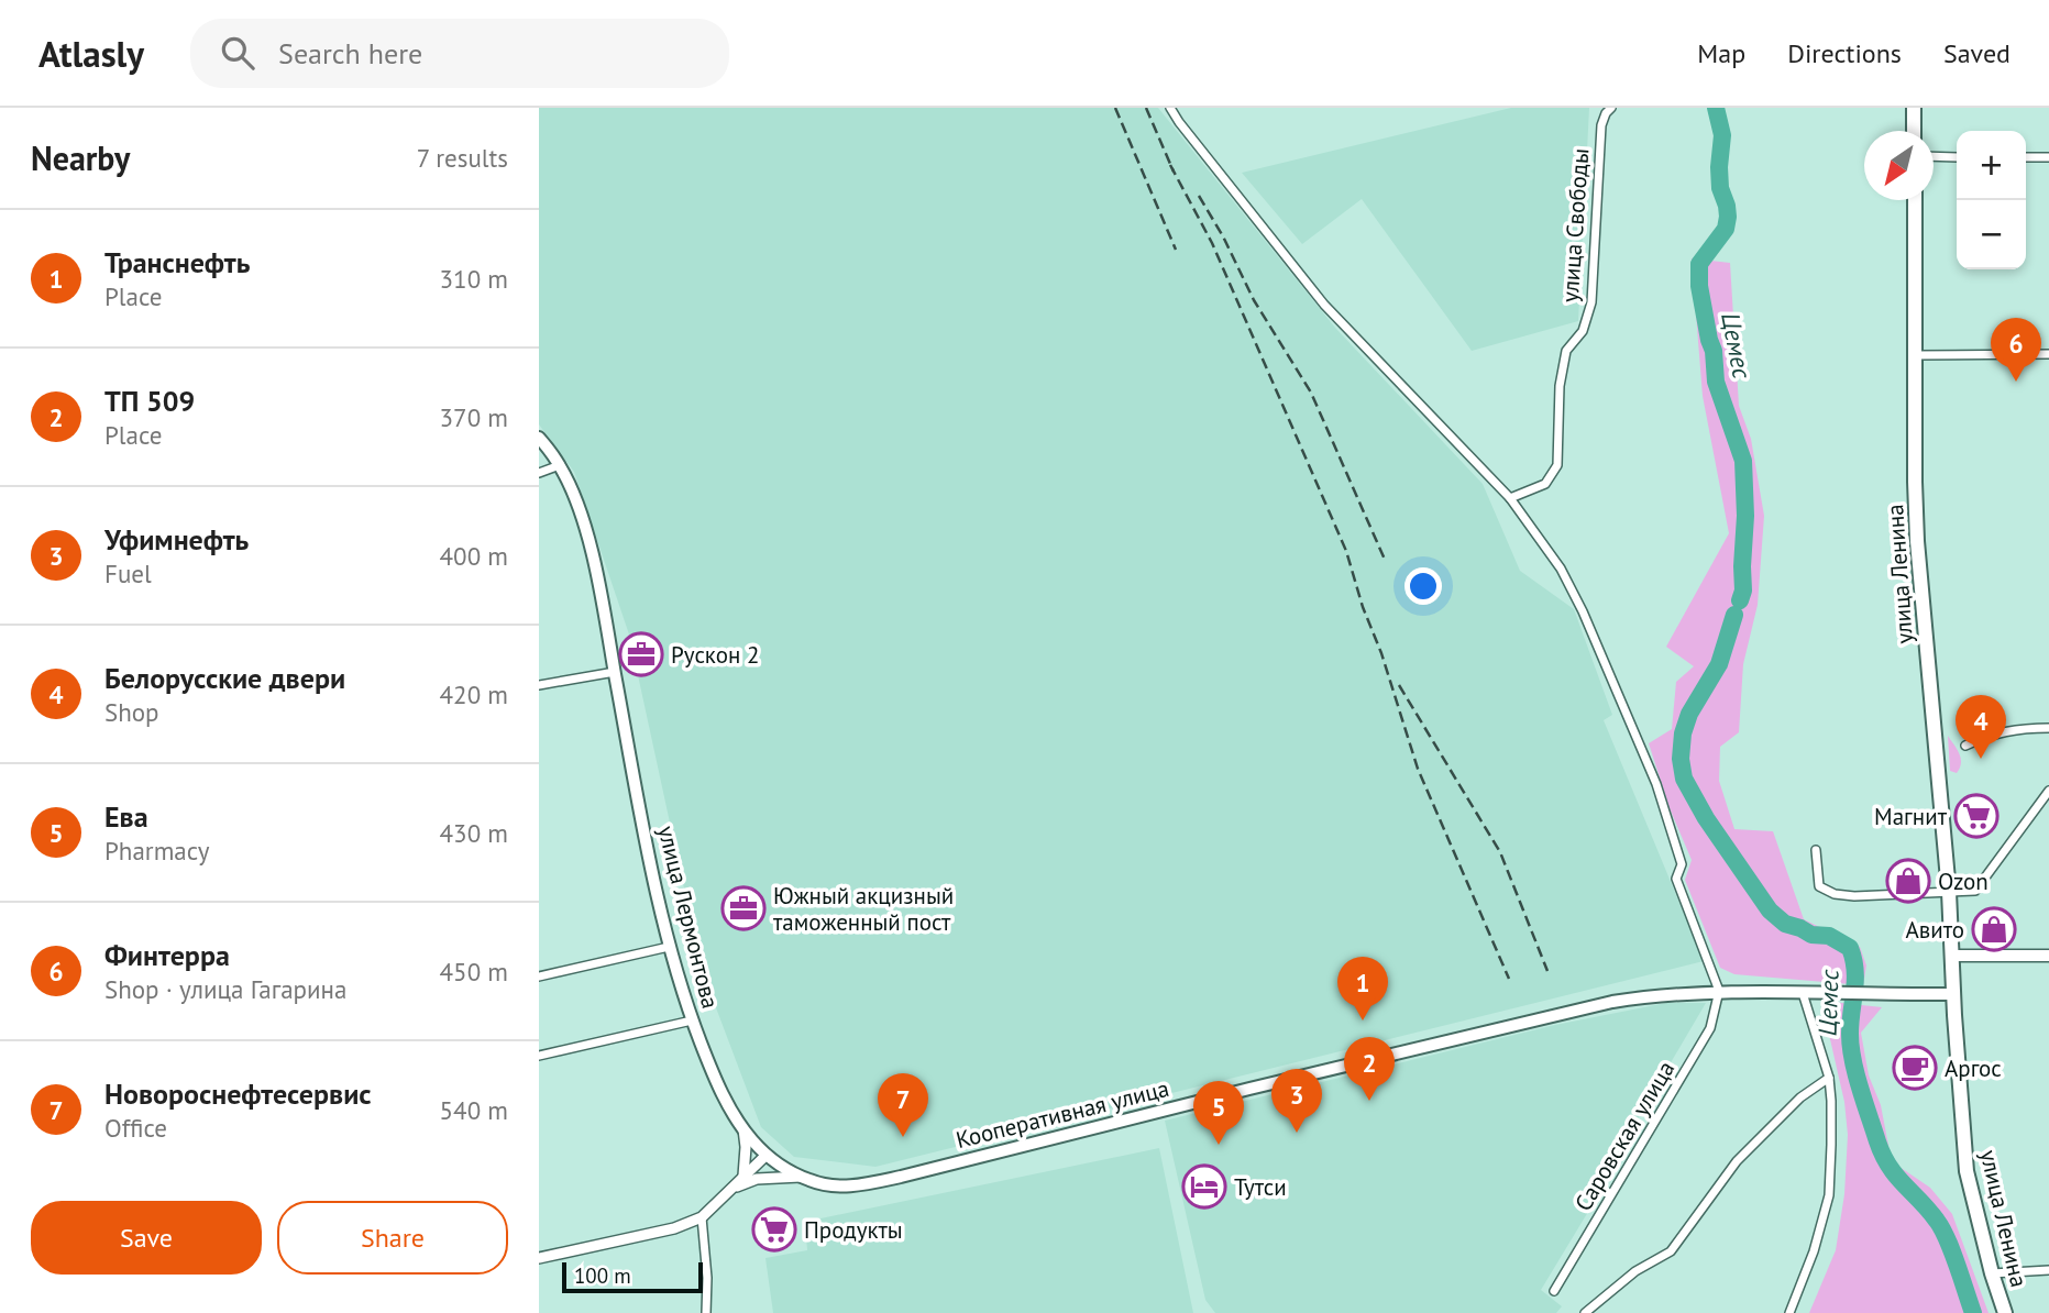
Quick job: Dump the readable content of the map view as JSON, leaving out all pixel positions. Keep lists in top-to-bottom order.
{
  "streets": {
    "highway": ["улица Ленина"],
    "main road": ["улица Лермонтова", "Кооперативная улица"],
    "street": ["улица Свободы", "Саровская улица"]
  },
  "crossings": [
    ["улица Ленина", "Кооперативная улица"],
    ["улица Лермонтова", "Кооперативная улица"],
    ["Кооперативная улица", "Саровская улица"]
  ],
  "water": ["Цемес"],
  "places": {
    "office": ["Рускон 2", "Южный акцизный таможенный пост"],
    "supermarket": ["Магнит", "Продукты"],
    "shop": ["Ozon", "Авито"],
    "cafe": ["Аргос"],
    "hotel": ["Тутси"]
  },
  "scale_bar": "100 m",
  "north": "bottom left",
  "page": {
    "header": "Atlasly",
    "search": "Search here",
    "nav": ["Map", "Directions", "Saved"],
    "heading": ["Nearby", "7 results"],
    "map_buttons": ["+", "−"],
    "list": [
      {
        "mark": "1",
        "name": "Транснефть",
        "note": "Place",
        "value": "310 m"
      },
      {
        "mark": "2",
        "name": "ТП 509",
        "note": "Place",
        "value": "370 m"
      },
      {
        "mark": "3",
        "name": "Уфимнефть",
        "note": "Fuel",
        "value": "400 m"
      },
      {
        "mark": "4",
        "name": "Белорусские двери",
        "note": "Shop",
        "value": "420 m"
      },
      {
        "mark": "5",
        "name": "Ева",
        "note": "Pharmacy",
        "value": "430 m"
      },
      {
        "mark": "6",
        "name": "Финтерра",
        "note": "Shop · улица Гагарина",
        "value": "450 m"
      },
      {
        "mark": "7",
        "name": "Новороснефтесервис",
        "note": "Office",
        "value": "540 m"
      }
    ],
    "pins": [
      "6",
      "4",
      "1",
      "2",
      "3",
      "7",
      "5"
    ],
    "buttons": ["Save", "Share"],
    "scale": "100 m"
  }
}
